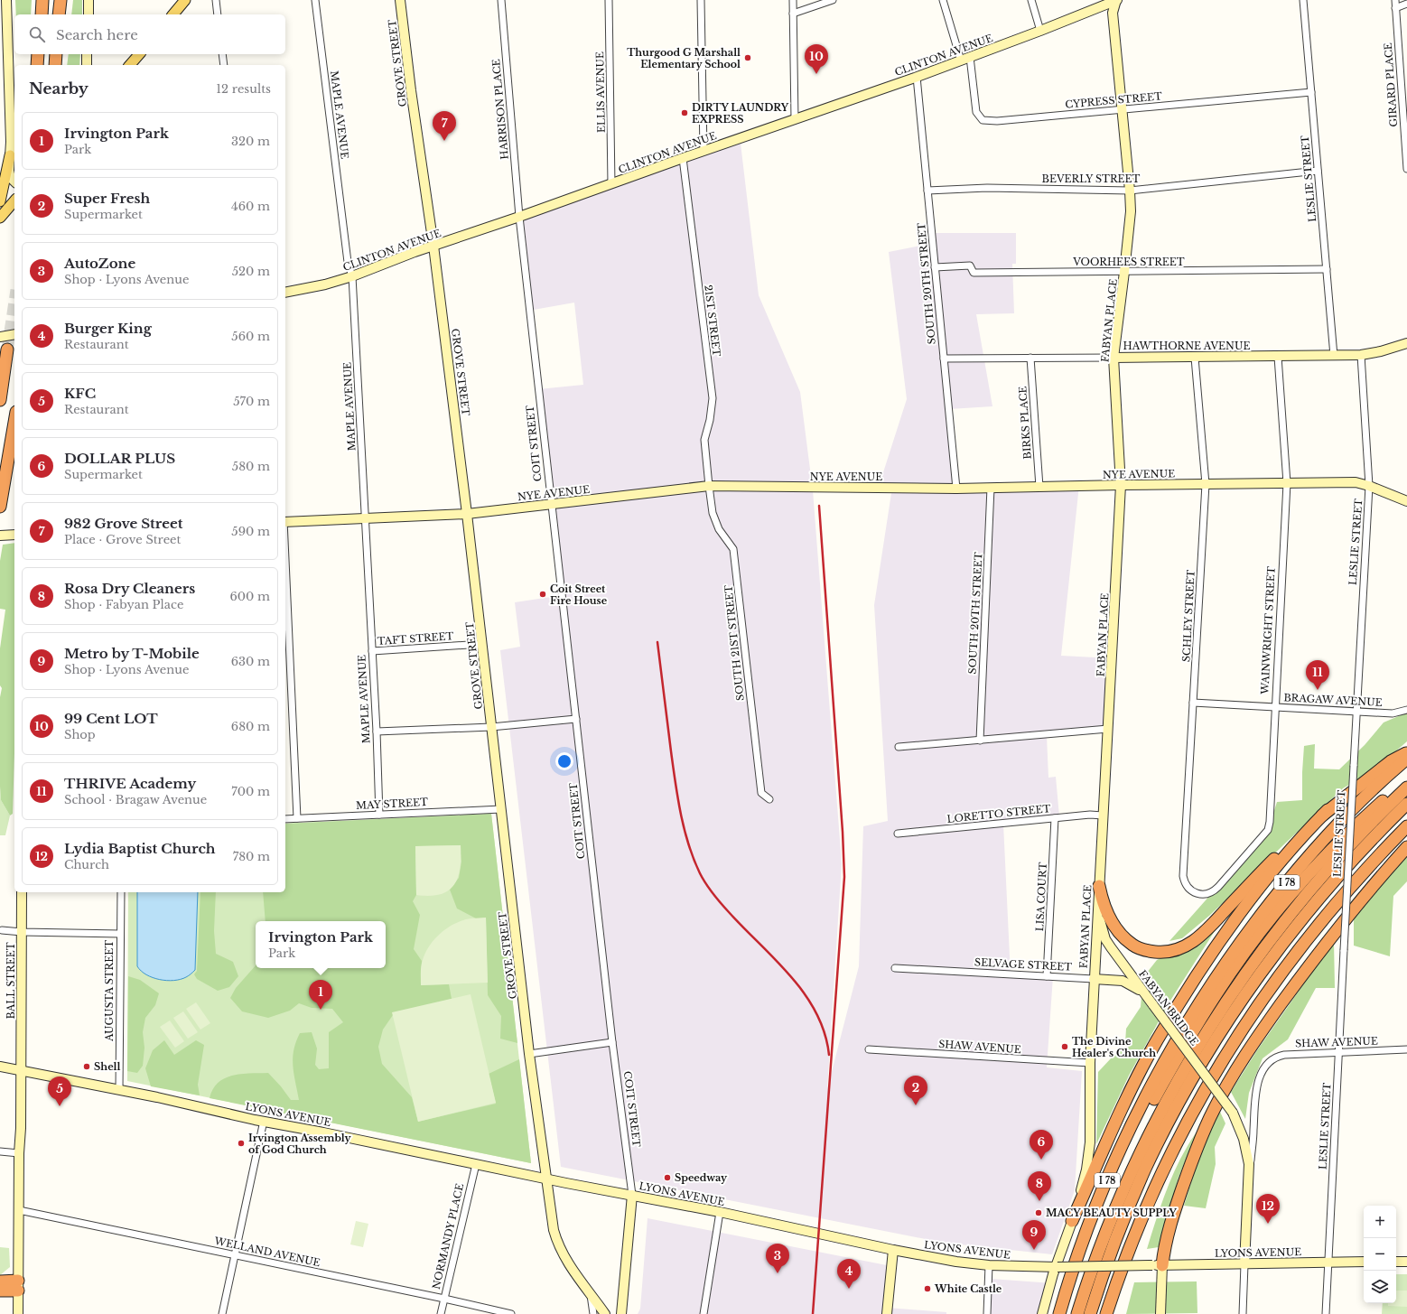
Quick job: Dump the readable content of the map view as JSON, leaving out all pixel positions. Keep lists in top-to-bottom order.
{
  "streets": {
    "highway": ["I 78"],
    "main road": [
      "CLINTON AVENUE",
      "GROVE STREET",
      "FABYAN PLACE",
      "HAWTHORNE AVENUE",
      "COIT STREET",
      "NYE AVENUE",
      "SELVAGE STREET",
      "BALL STREET",
      "FABYAN BRIDGE",
      "LYONS AVENUE"
    ],
    "street": [
      "GIRARD PLACE",
      "ELLIS AVENUE",
      "CYPRESS STREET",
      "HARRISON PLACE",
      "MAPLE AVENUE",
      "BEVERLY STREET",
      "LESLIE STREET",
      "VOORHEES STREET",
      "SOUTH 20TH STREET",
      "21ST STREET",
      "BIRKS PLACE",
      "SCHLEY STREET",
      "WAINWRIGHT STREET",
      "TAFT STREET",
      "SOUTH 21ST STREET",
      "BRAGAW AVENUE",
      "MAY STREET",
      "LORETTO STREET",
      "LISA COURT",
      "AUGUSTA STREET",
      "SHAW AVENUE",
      "NORMANDY PLACE",
      "WELLAND AVENUE"
    ]
  },
  "crossings": [
    ["CLINTON AVENUE", "GROVE STREET"],
    ["CLINTON AVENUE", "ELLIS AVENUE"],
    ["CLINTON AVENUE", "CYPRESS STREET"],
    ["CLINTON AVENUE", "HARRISON PLACE"],
    ["CLINTON AVENUE", "MAPLE AVENUE"],
    ["CLINTON AVENUE", "SOUTH 20TH STREET"],
    ["CLINTON AVENUE", "21ST STREET"],
    ["CLINTON AVENUE", "FABYAN PLACE"],
    ["CLINTON AVENUE", "COIT STREET"],
    ["GROVE STREET", "NYE AVENUE"],
    ["GROVE STREET", "TAFT STREET"],
    ["GROVE STREET", "MAY STREET"],
    ["GROVE STREET", "LYONS AVENUE"],
    ["CYPRESS STREET", "LESLIE STREET"],
    ["CYPRESS STREET", "FABYAN PLACE"],
    ["HARRISON PLACE", "COIT STREET"],
    ["MAPLE AVENUE", "NYE AVENUE"],
    ["MAPLE AVENUE", "TAFT STREET"],
    ["MAPLE AVENUE", "MAY STREET"],
    ["BEVERLY STREET", "LESLIE STREET"],
    ["BEVERLY STREET", "SOUTH 20TH STREET"],
    ["BEVERLY STREET", "FABYAN PLACE"],
    ["LESLIE STREET", "VOORHEES STREET"],
    ["LESLIE STREET", "HAWTHORNE AVENUE"],
    ["LESLIE STREET", "NYE AVENUE"],
    ["LESLIE STREET", "BRAGAW AVENUE"],
    ["LESLIE STREET", "SHAW AVENUE"],
    ["LESLIE STREET", "LYONS AVENUE"],
    ["VOORHEES STREET", "SOUTH 20TH STREET"],
    ["VOORHEES STREET", "FABYAN PLACE"],
    ["SOUTH 20TH STREET", "HAWTHORNE AVENUE"],
    ["SOUTH 20TH STREET", "NYE AVENUE"],
    ["21ST STREET", "NYE AVENUE"],
    ["21ST STREET", "SOUTH 21ST STREET"],
    ["FABYAN PLACE", "HAWTHORNE AVENUE"],
    ["FABYAN PLACE", "NYE AVENUE"],
    ["FABYAN PLACE", "LORETTO STREET"],
    ["FABYAN PLACE", "SELVAGE STREET"],
    ["FABYAN PLACE", "FABYAN BRIDGE"],
    ["FABYAN PLACE", "SHAW AVENUE"],
    ["FABYAN PLACE", "LYONS AVENUE"],
    ["HAWTHORNE AVENUE", "BIRKS PLACE"],
    ["HAWTHORNE AVENUE", "SCHLEY STREET"],
    ["HAWTHORNE AVENUE", "WAINWRIGHT STREET"],
    ["BIRKS PLACE", "NYE AVENUE"],
    ["COIT STREET", "NYE AVENUE"],
    ["COIT STREET", "LYONS AVENUE"],
    ["NYE AVENUE", "SCHLEY STREET"],
    ["NYE AVENUE", "WAINWRIGHT STREET"],
    ["NYE AVENUE", "SOUTH 21ST STREET"],
    ["SCHLEY STREET", "WAINWRIGHT STREET"],
    ["SCHLEY STREET", "BRAGAW AVENUE"],
    ["WAINWRIGHT STREET", "BRAGAW AVENUE"],
    ["LORETTO STREET", "LISA COURT"],
    ["LISA COURT", "SELVAGE STREET"],
    ["SELVAGE STREET", "FABYAN BRIDGE"],
    ["BALL STREET", "LYONS AVENUE"],
    ["BALL STREET", "WELLAND AVENUE"],
    ["AUGUSTA STREET", "LYONS AVENUE"],
    ["FABYAN BRIDGE", "SHAW AVENUE"],
    ["LYONS AVENUE", "NORMANDY PLACE"],
    ["NORMANDY PLACE", "WELLAND AVENUE"]
  ],
  "places": [
    "Thurgood G Marshall Elementary School",
    "DIRTY LAUNDRY EXPRESS",
    "Coit Street Fire House",
    "The Divine Healer's Church",
    "Shell",
    "Irvington Assembly of God Church",
    "Speedway",
    "MACY BEAUTY SUPPLY",
    "White Castle"
  ],
  "page": {
    "search": "Search here",
    "pins": [
      "10",
      "7",
      "11",
      "1",
      "2",
      "5",
      "6",
      "8",
      "12",
      "9",
      "3",
      "4"
    ],
    "heading": ["Nearby", "12 results"],
    "list": [
      {
        "mark": "1",
        "name": "Irvington Park",
        "note": "Park",
        "value": "320 m"
      },
      {
        "mark": "2",
        "name": "Super Fresh",
        "note": "Supermarket",
        "value": "460 m"
      },
      {
        "mark": "3",
        "name": "AutoZone",
        "note": "Shop · Lyons Avenue",
        "value": "520 m"
      },
      {
        "mark": "4",
        "name": "Burger King",
        "note": "Restaurant",
        "value": "560 m"
      },
      {
        "mark": "5",
        "name": "KFC",
        "note": "Restaurant",
        "value": "570 m"
      },
      {
        "mark": "6",
        "name": "DOLLAR PLUS",
        "note": "Supermarket",
        "value": "580 m"
      },
      {
        "mark": "7",
        "name": "982 Grove Street",
        "note": "Place · Grove Street",
        "value": "590 m"
      },
      {
        "mark": "8",
        "name": "Rosa Dry Cleaners",
        "note": "Shop · Fabyan Place",
        "value": "600 m"
      },
      {
        "mark": "9",
        "name": "Metro by T-Mobile",
        "note": "Shop · Lyons Avenue",
        "value": "630 m"
      },
      {
        "mark": "10",
        "name": "99 Cent LOT",
        "note": "Shop",
        "value": "680 m"
      },
      {
        "mark": "11",
        "name": "THRIVE Academy",
        "note": "School · Bragaw Avenue",
        "value": "700 m"
      },
      {
        "mark": "12",
        "name": "Lydia Baptist Church",
        "note": "Church",
        "value": "780 m"
      }
    ],
    "popup": ["Irvington Park", "Park"],
    "map_buttons": ["+", "−"]
  }
}
